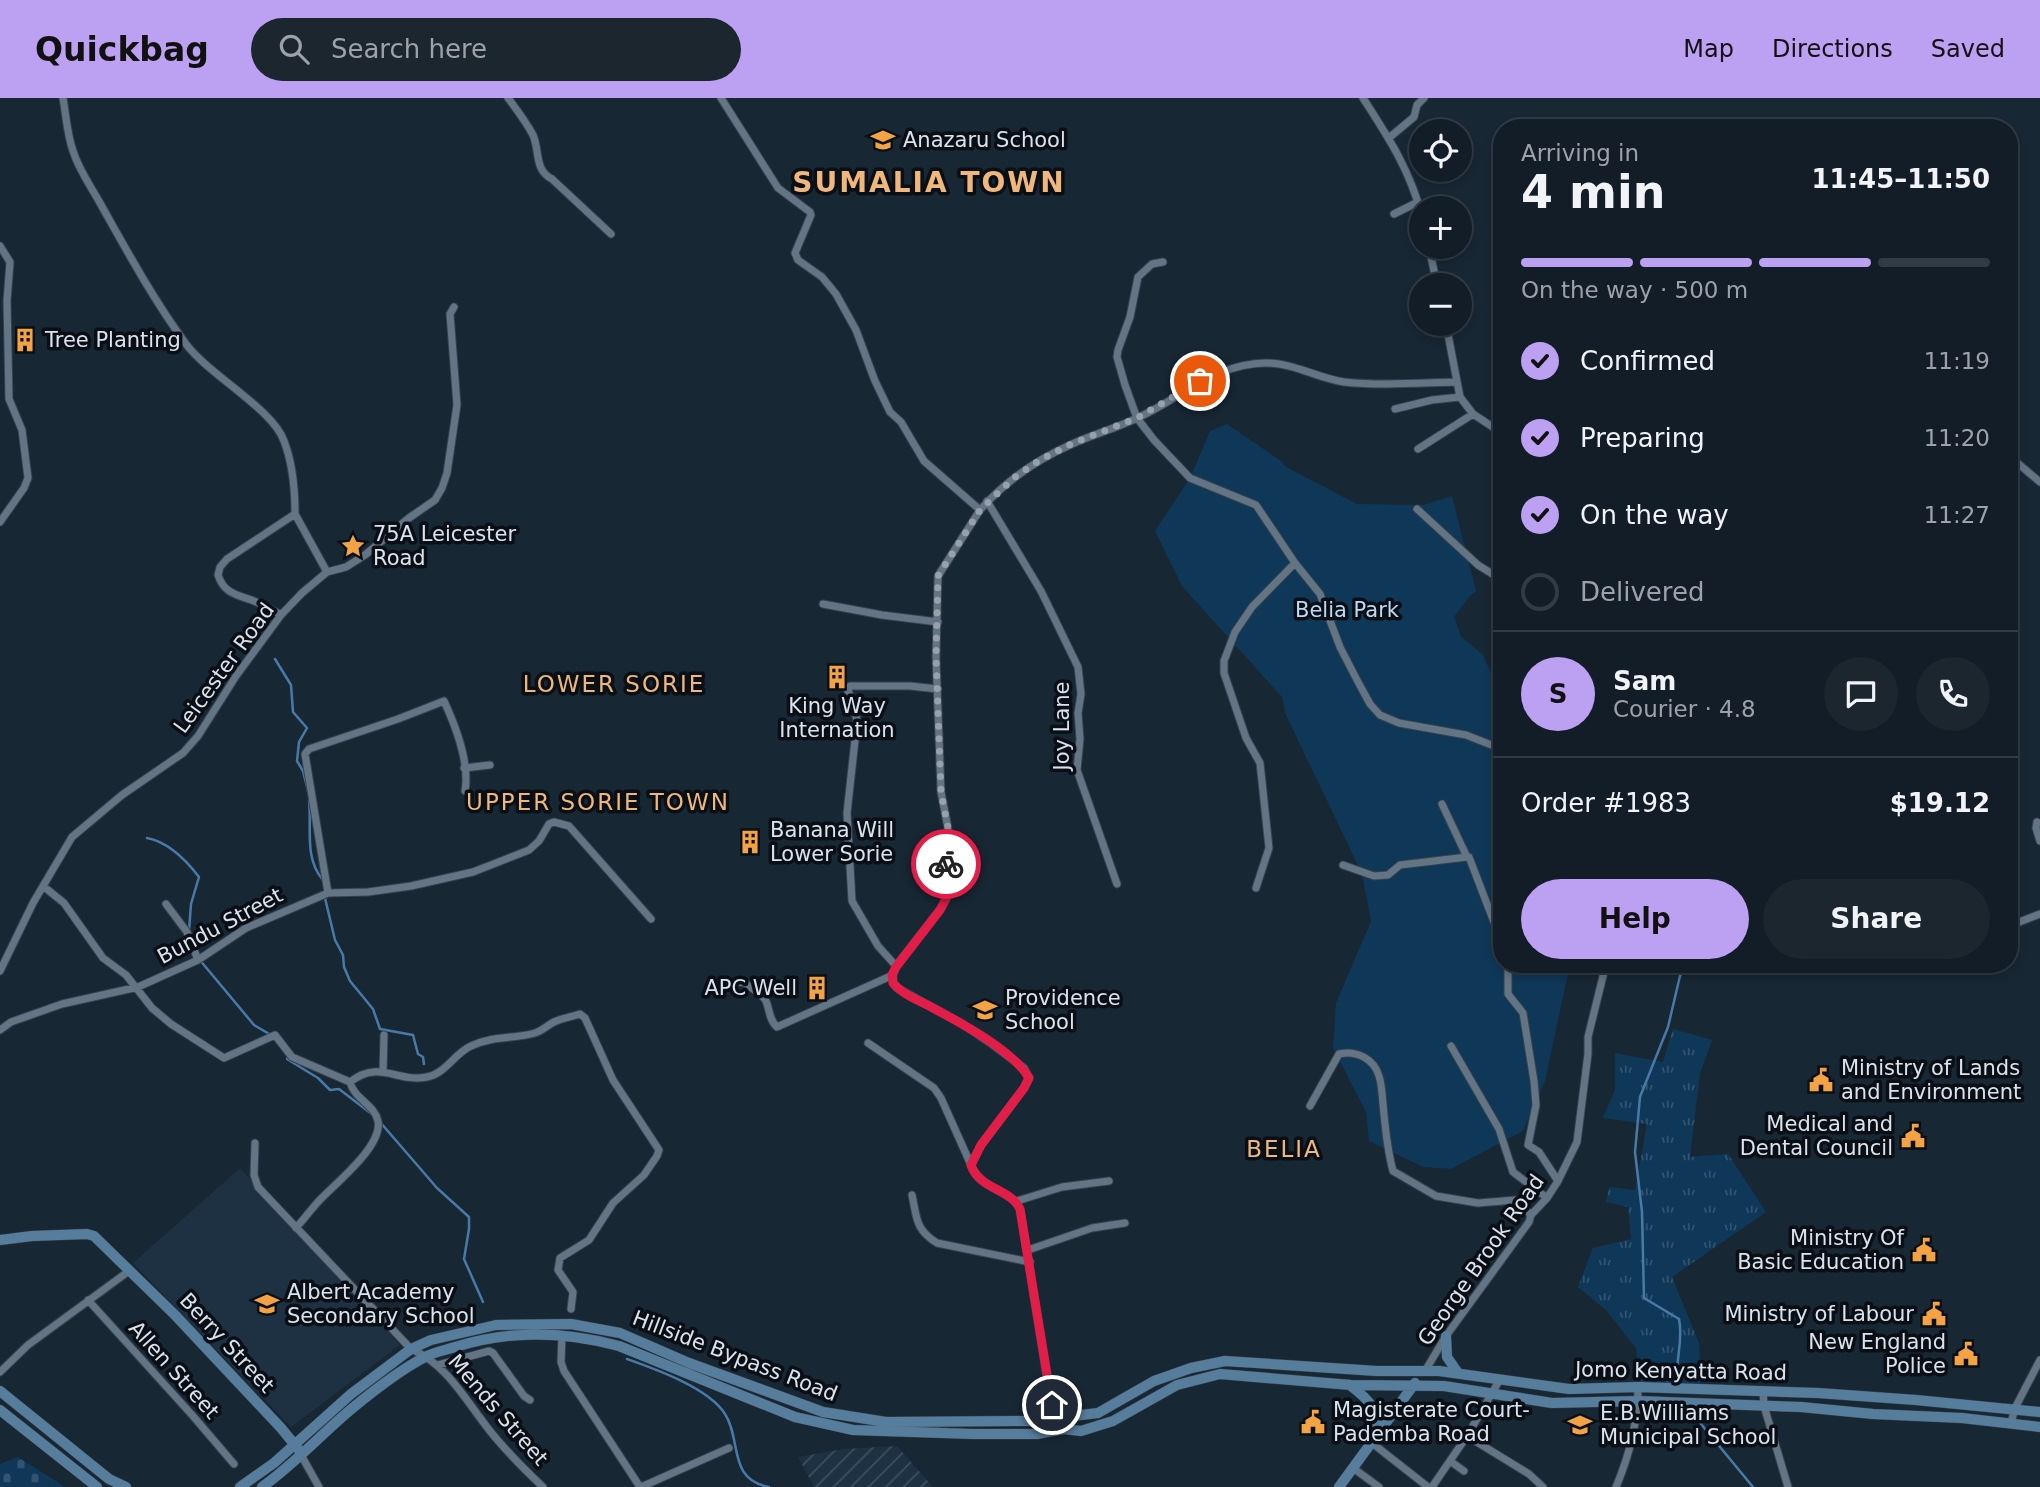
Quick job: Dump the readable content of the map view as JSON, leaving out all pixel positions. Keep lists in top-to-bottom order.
{
  "streets": {
    "main road": ["Berry Street", "Hillside Bypass Road", "Jomo Kenyatta Road"],
    "street": [
      "Leicester Road",
      "Joy Lane",
      "Bundu Street",
      "George Brook Road",
      "Allen Street",
      "Mends Street"
    ]
  },
  "crossings": [
    ["George Brook Road", "Hillside Bypass Road"],
    ["George Brook Road", "Jomo Kenyatta Road"],
    ["Berry Street", "Hillside Bypass Road"],
    ["Hillside Bypass Road", "Jomo Kenyatta Road"],
    ["Hillside Bypass Road", "Mends Street"]
  ],
  "districts": [
    "SUMALIA TOWN",
    "LOWER SORIE",
    "UPPER SORIE TOWN",
    "BELIA"
  ],
  "parks": ["Belia Park"],
  "places": {
    "school or university": [
      "Anazaru School",
      "Providence School",
      "Albert Academy Secondary School",
      "E.B.Williams Municipal School"
    ],
    "building": [
      "Tree Planting",
      "King Way Internation",
      "Banana Will Lower Sorie",
      "APC Well"
    ],
    "place": ["75A Leicester Road"],
    "public building": [
      "Ministry of Lands and Environment",
      "Medical and Dental Council",
      "Ministry Of Basic Education",
      "Ministry of Labour",
      "New England Police",
      "Magisterate Court- Pademba Road"
    ]
  },
  "page": {
    "header": "Quickbag",
    "search": "Search here",
    "nav": ["Map", "Directions", "Saved"],
    "map_buttons": ["+", "−"],
    "heading": ["4 min", "Arriving in", "11:45–11:50"],
    "panel": [
      "Sam",
      "Courier · 4.8",
      "Order #1983",
      "$19.12"
    ],
    "bar": "On the way · 500 m",
    "list": [
      ["Confirmed", "11:19"],
      ["Preparing", "11:20"],
      ["On the way", "11:27"],
      "Delivered"
    ],
    "round": "S",
    "buttons": ["Help", "Share"]
  }
}
